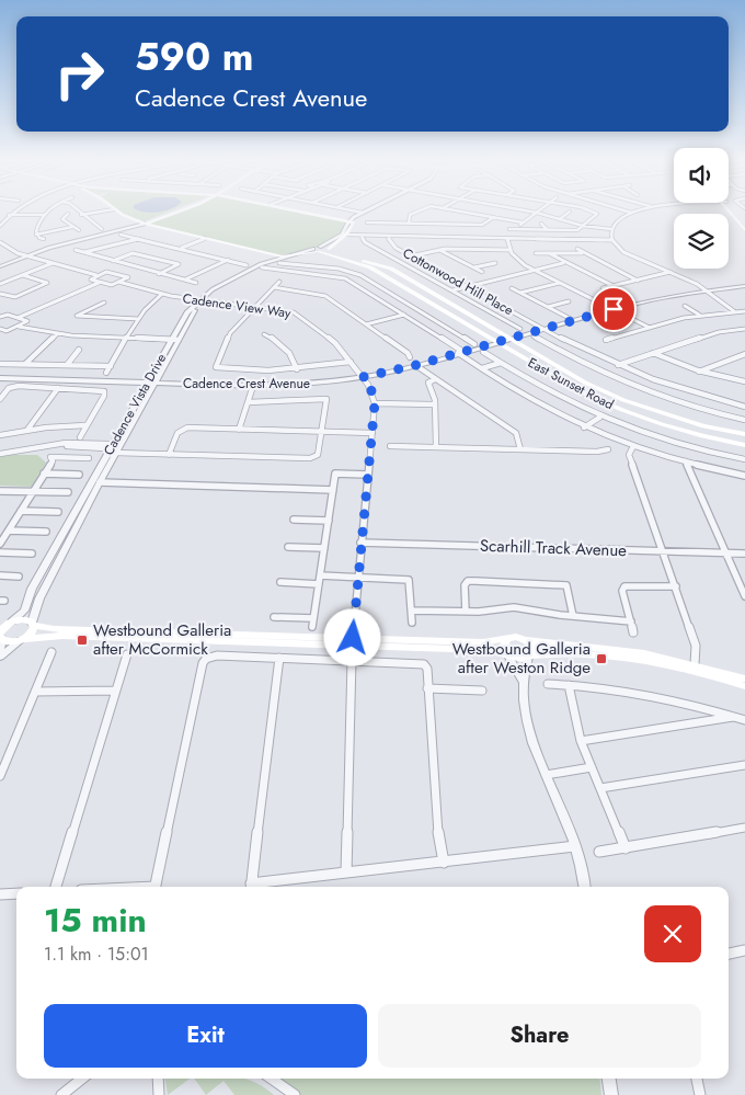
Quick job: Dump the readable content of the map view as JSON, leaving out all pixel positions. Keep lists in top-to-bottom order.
{
  "streets": {
    "main road": ["East Sunset Road", "Cadence Vista Drive"],
    "street": [
      "Cottonwood Hill Place",
      "Cadence View Way",
      "Cadence Crest Avenue",
      "Scarhill Track Avenue"
    ]
  },
  "crossings": [
    ["Cottonwood Hill Place", "Cadence Crest Avenue"],
    ["Cadence View Way", "Cadence Crest Avenue"],
    ["Cadence View Way", "Cadence Vista Drive"],
    ["Cadence View Way", "Scarhill Track Avenue"],
    ["Cadence Crest Avenue", "East Sunset Road"],
    ["Cadence Crest Avenue", "Cadence Vista Drive"],
    ["East Sunset Road", "Cadence Vista Drive"]
  ],
  "places": {
    "transit": ["Westbound Galleria after McCormick", "Westbound Galleria after Weston Ridge"]
  },
  "page": {
    "turn": ["590 m", "Cadence Crest Avenue"],
    "heading": ["15 min", "1.1 km · 15:01"],
    "buttons": ["Exit", "Share"]
  }
}
